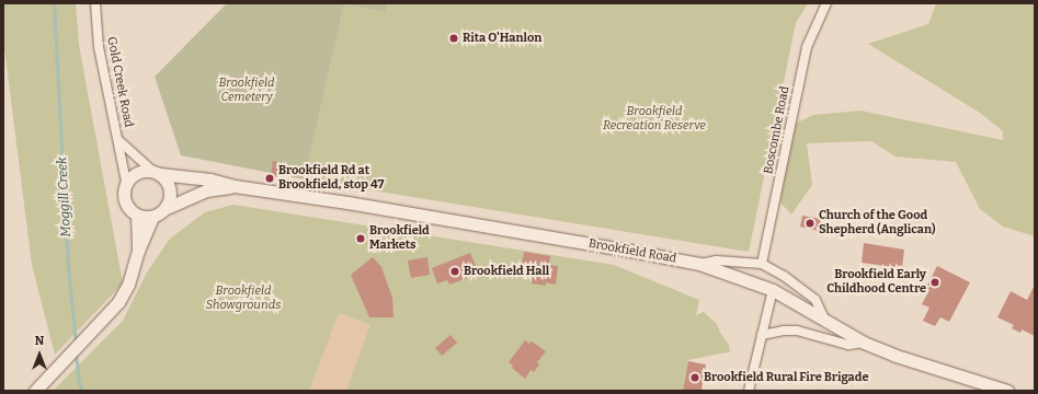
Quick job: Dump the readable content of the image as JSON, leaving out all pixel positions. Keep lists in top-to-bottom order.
{
  "streets": {
    "main road": ["Brookfield Road"],
    "street": ["Gold Creek Road", "Boscombe Road"]
  },
  "crossings": [
    ["Gold Creek Road", "Brookfield Road"]
  ],
  "water": ["Moggill Creek"],
  "parks": ["Brookfield Cemetery", "Brookfield Recreation Reserve", "Brookfield Showgrounds"],
  "places": [
    "Rita O'Hanlon",
    "Brookfield Rd at Brookfield, stop 47",
    "Church of the Good Shepherd (Anglican)",
    "Brookfield Markets",
    "Brookfield Hall",
    "Brookfield Early Childhood Centre",
    "Brookfield Rural Fire Brigade"
  ],
  "north": "top"
}
